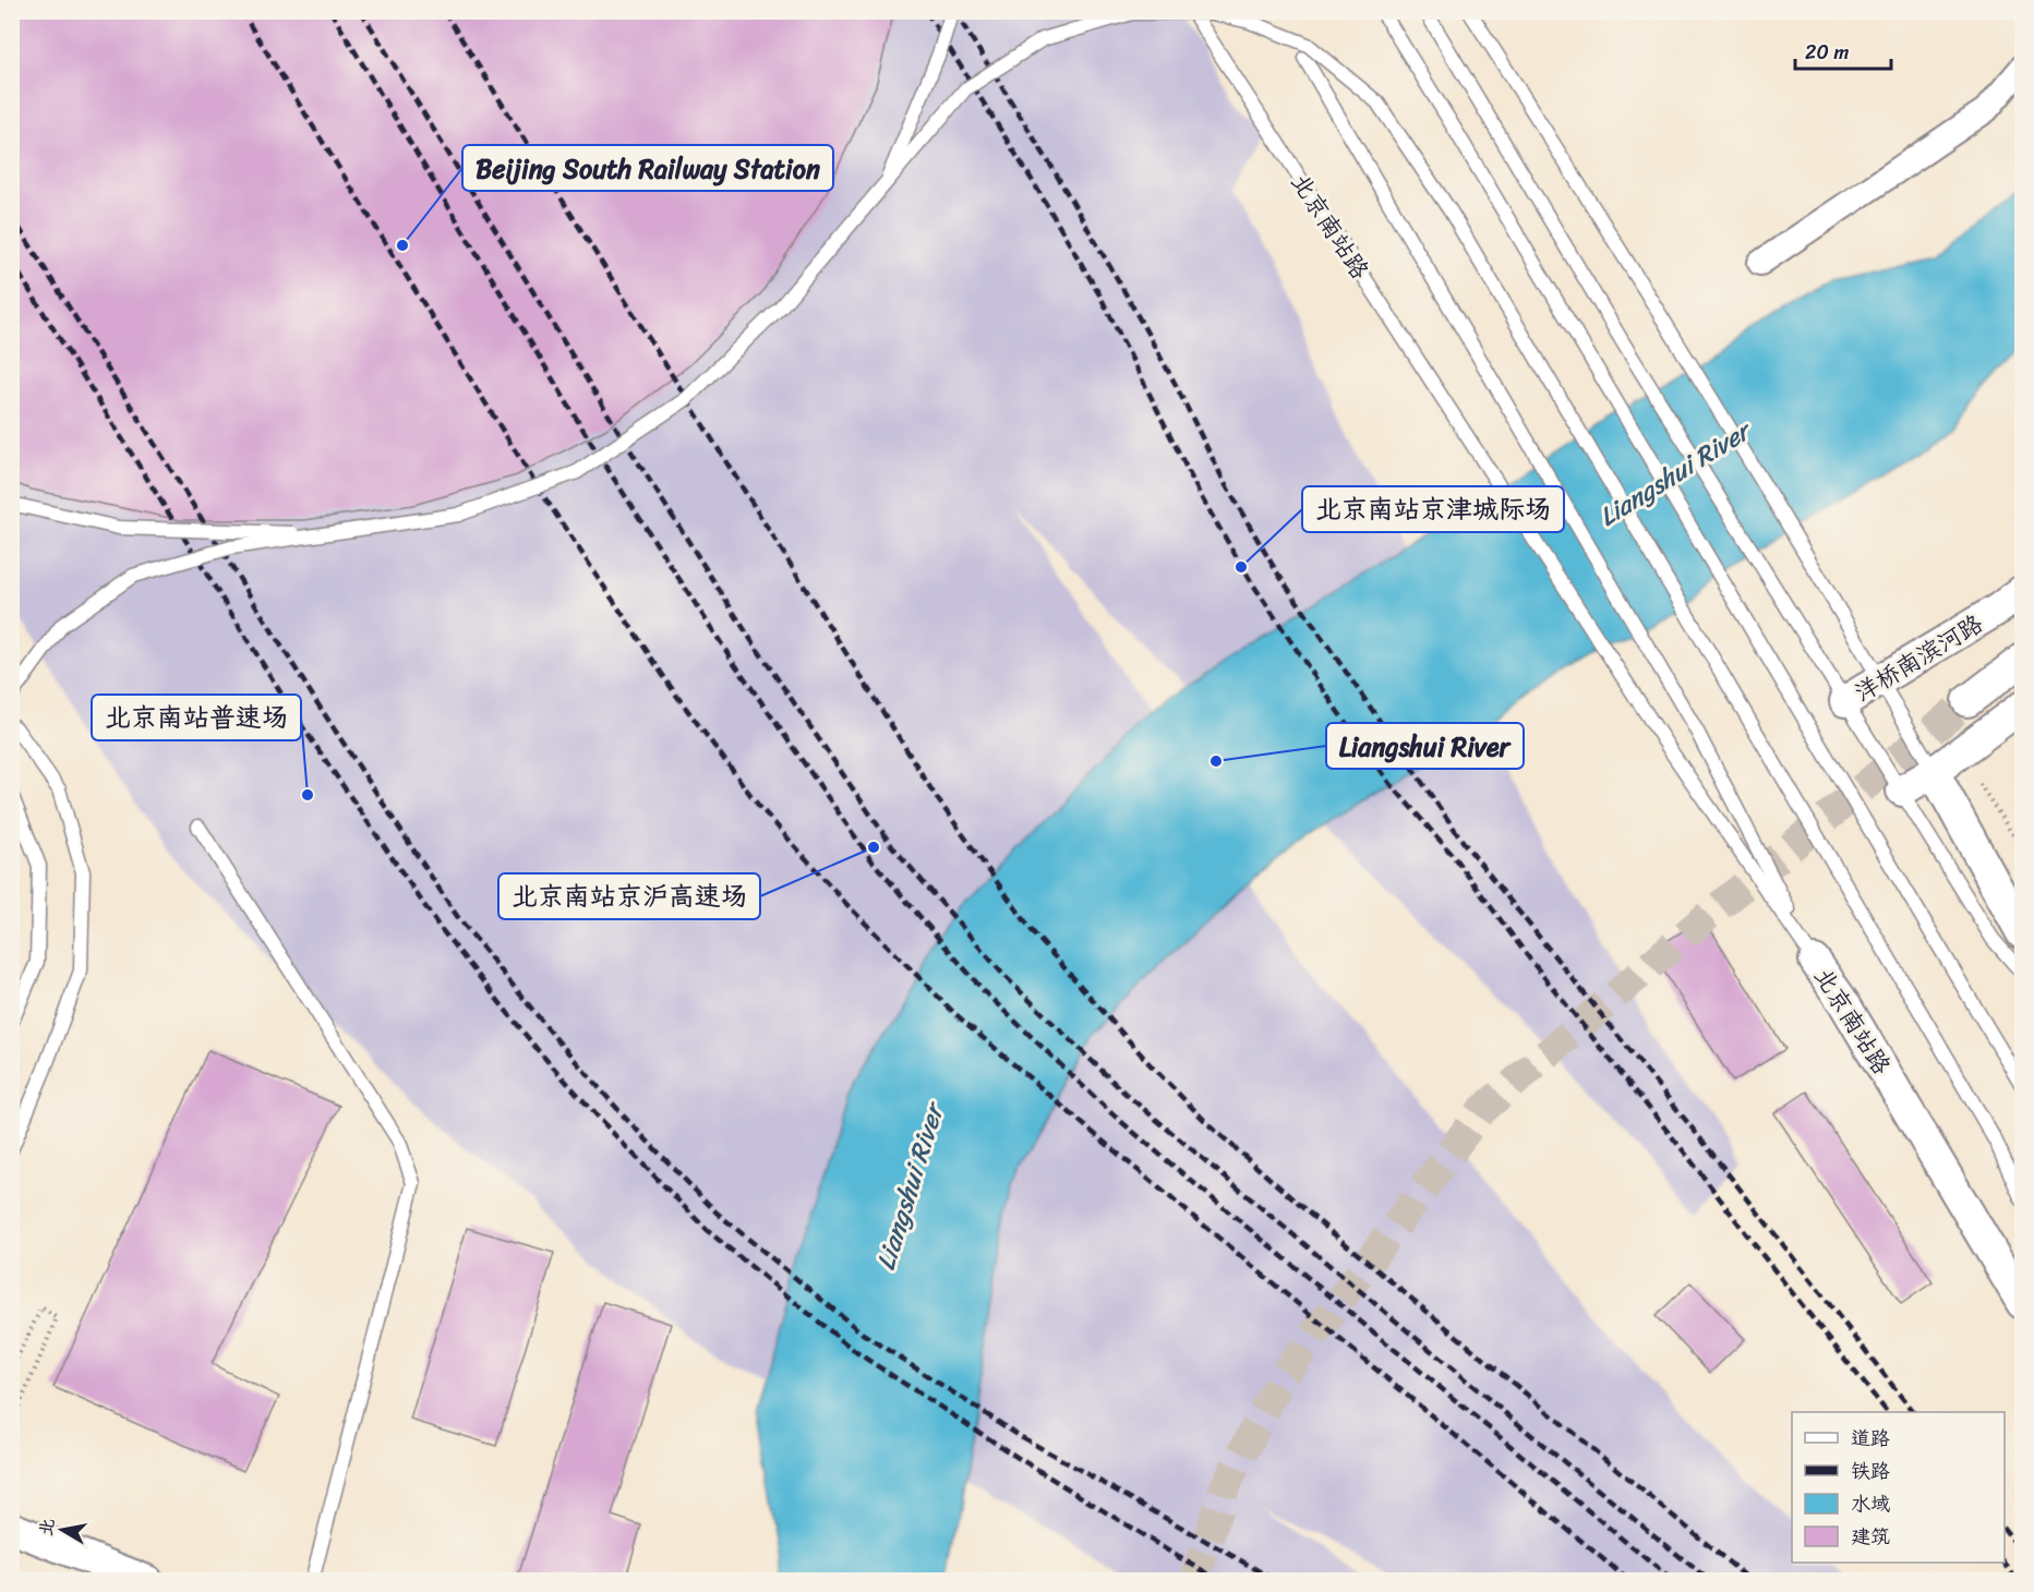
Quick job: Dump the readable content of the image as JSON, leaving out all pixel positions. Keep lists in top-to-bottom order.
{
  "streets": {
    "street": ["北京南站路", "洋桥南滨河路"]
  },
  "water": ["Liangshui River"],
  "places": [
    "Beijing South Railway Station",
    "北京南站京津城际场",
    "Liangshui River",
    "北京南站普速场",
    "北京南站京沪高速场"
  ],
  "legend": [
    "道路",
    "铁路",
    "水域",
    "建筑"
  ],
  "scale_bar": "20 m",
  "north": "left"
}
